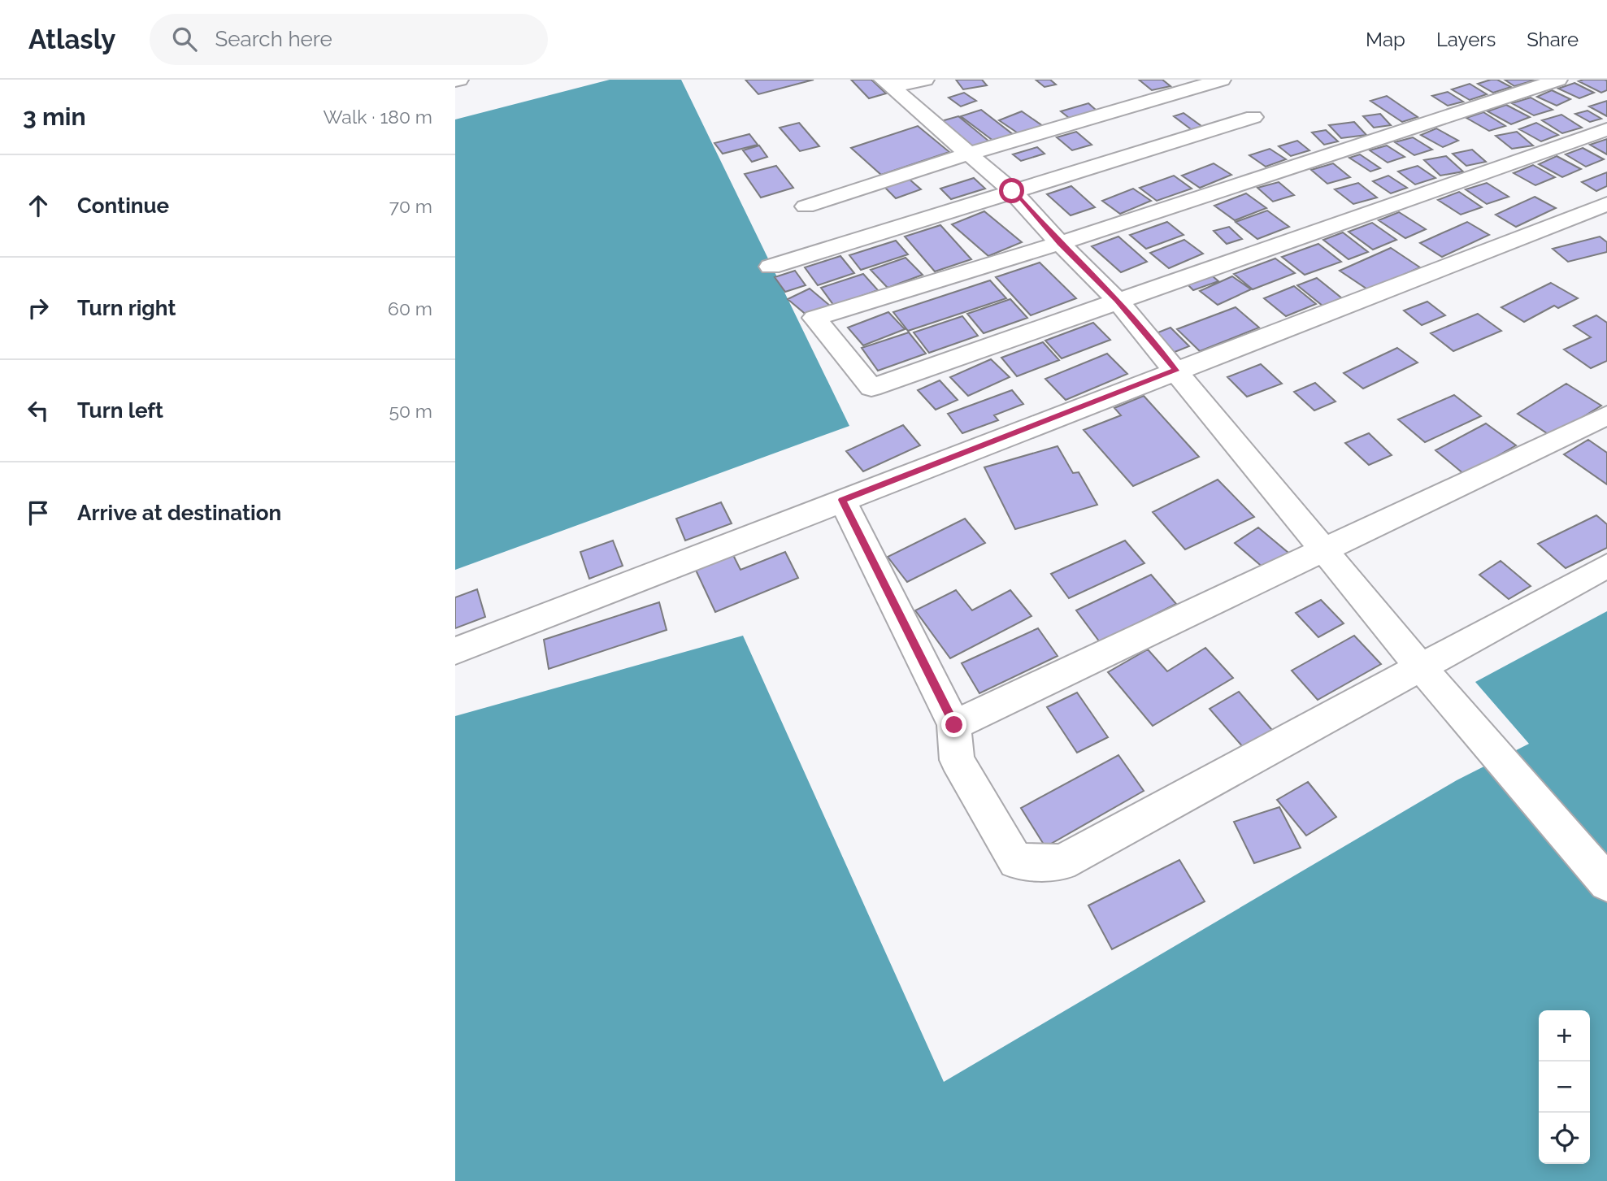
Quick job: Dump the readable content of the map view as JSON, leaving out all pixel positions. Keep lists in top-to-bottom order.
{
  "page": {
    "header": "Atlasly",
    "search": "Search here",
    "nav": ["Map", "Layers", "Share"],
    "heading": ["3 min", "Walk · 180 m"],
    "list": [
      ["Continue", "70 m"],
      ["Turn right", "60 m"],
      ["Turn left", "50 m"],
      "Arrive at destination"
    ],
    "map_buttons": ["+", "−"]
  }
}
